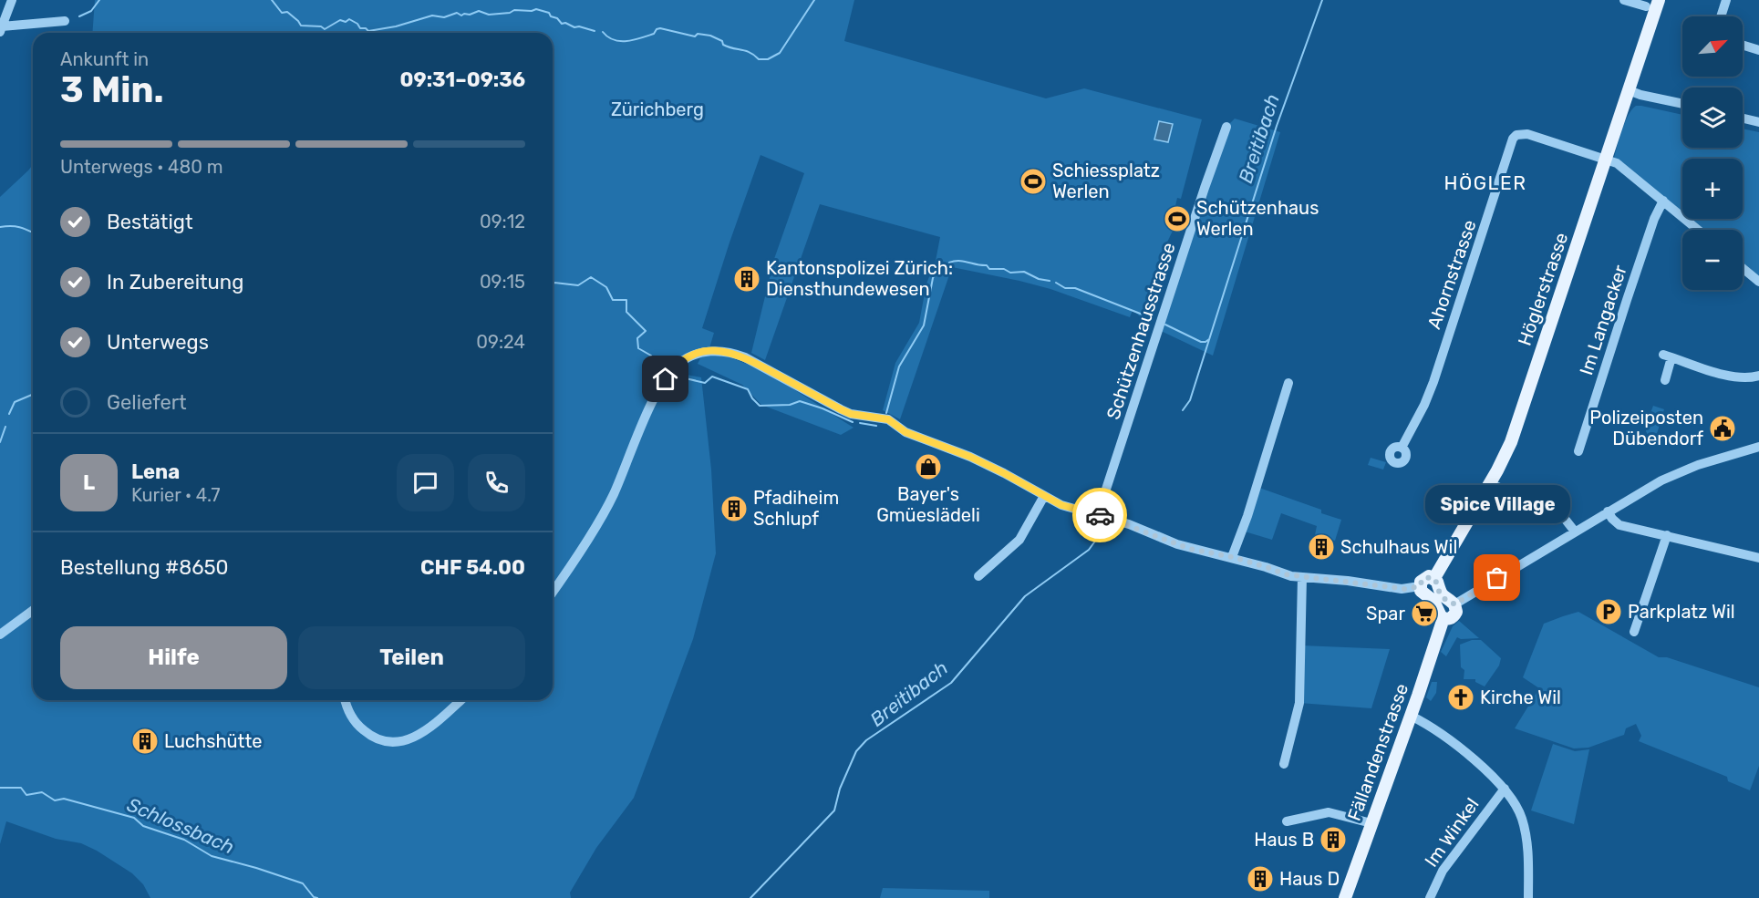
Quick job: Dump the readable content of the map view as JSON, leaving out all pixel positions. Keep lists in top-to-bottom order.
{
  "streets": {
    "main road": ["Höglerstrasse", "Fällandenstrasse"],
    "street": [
      "Ahornstrasse",
      "Im Langacker",
      "Schützenhausstrasse",
      "Im Winkel"
    ]
  },
  "crossings": [
    ["Ahornstrasse", "Höglerstrasse"]
  ],
  "districts": ["HÖGLER"],
  "water": ["Breitibach", "Schlossbach"],
  "parks": ["Zürichberg"],
  "places": {
    "sports": ["Schiessplatz Werlen", "Schützenhaus Werlen"],
    "building": [
      "Kantonspolizei Zürich: Diensthundewesen",
      "Pfadiheim Schlupf",
      "Schulhaus Wil",
      "Luchshütte",
      "Haus B",
      "Haus D"
    ],
    "public building": ["Polizeiposten Dübendorf"],
    "shop": ["Bayer's Gmüeslädeli"],
    "other": ["Spice Village"],
    "parking": ["Parkplatz Wil"],
    "supermarket": ["Spar"],
    "church": ["Kirche Wil"]
  },
  "north": "top right",
  "page": {
    "map_buttons": ["+", "−"],
    "heading": ["3 Min.", "Ankunft in", "09:31–09:36"],
    "panel": [
      "Lena",
      "Kurier · 4.7",
      "Bestellung #8650",
      "CHF 54.00"
    ],
    "bar": "Unterwegs · 480 m",
    "list": [
      ["Bestätigt", "09:12"],
      ["In Zubereitung", "09:15"],
      ["Unterwegs", "09:24"],
      "Geliefert"
    ],
    "round": "L",
    "bubble": "Spice Village",
    "buttons": ["Hilfe", "Teilen"]
  }
}
